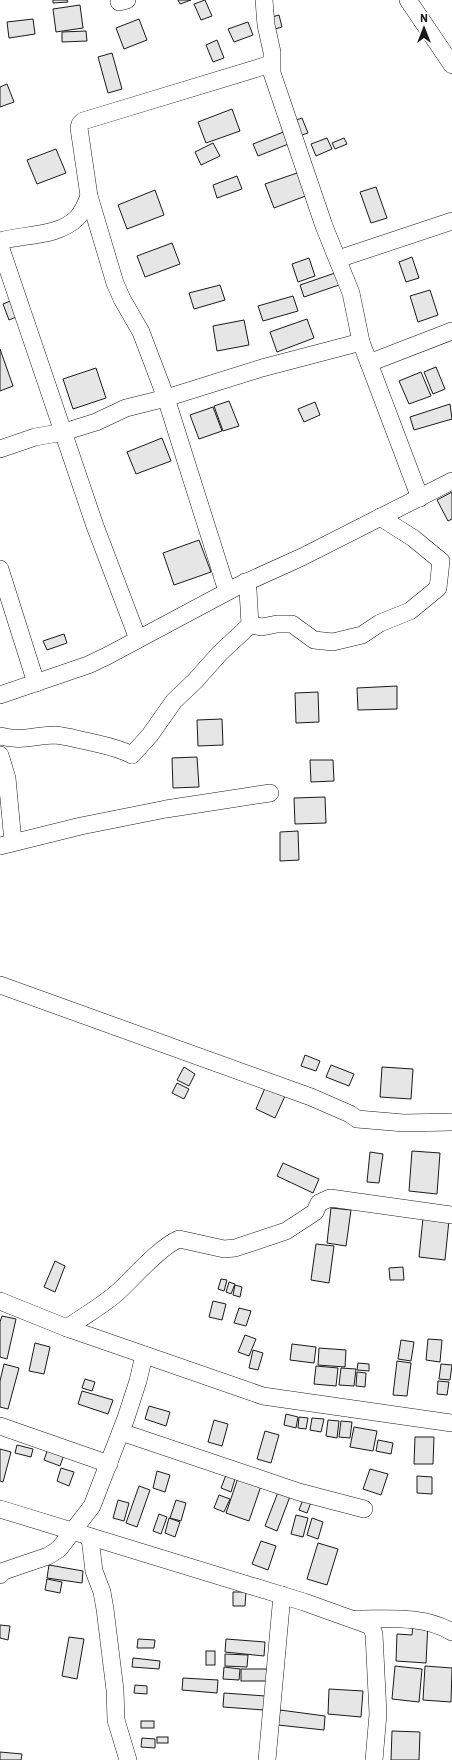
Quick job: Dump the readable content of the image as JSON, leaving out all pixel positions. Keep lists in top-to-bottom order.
{
  "north": "top"
}
